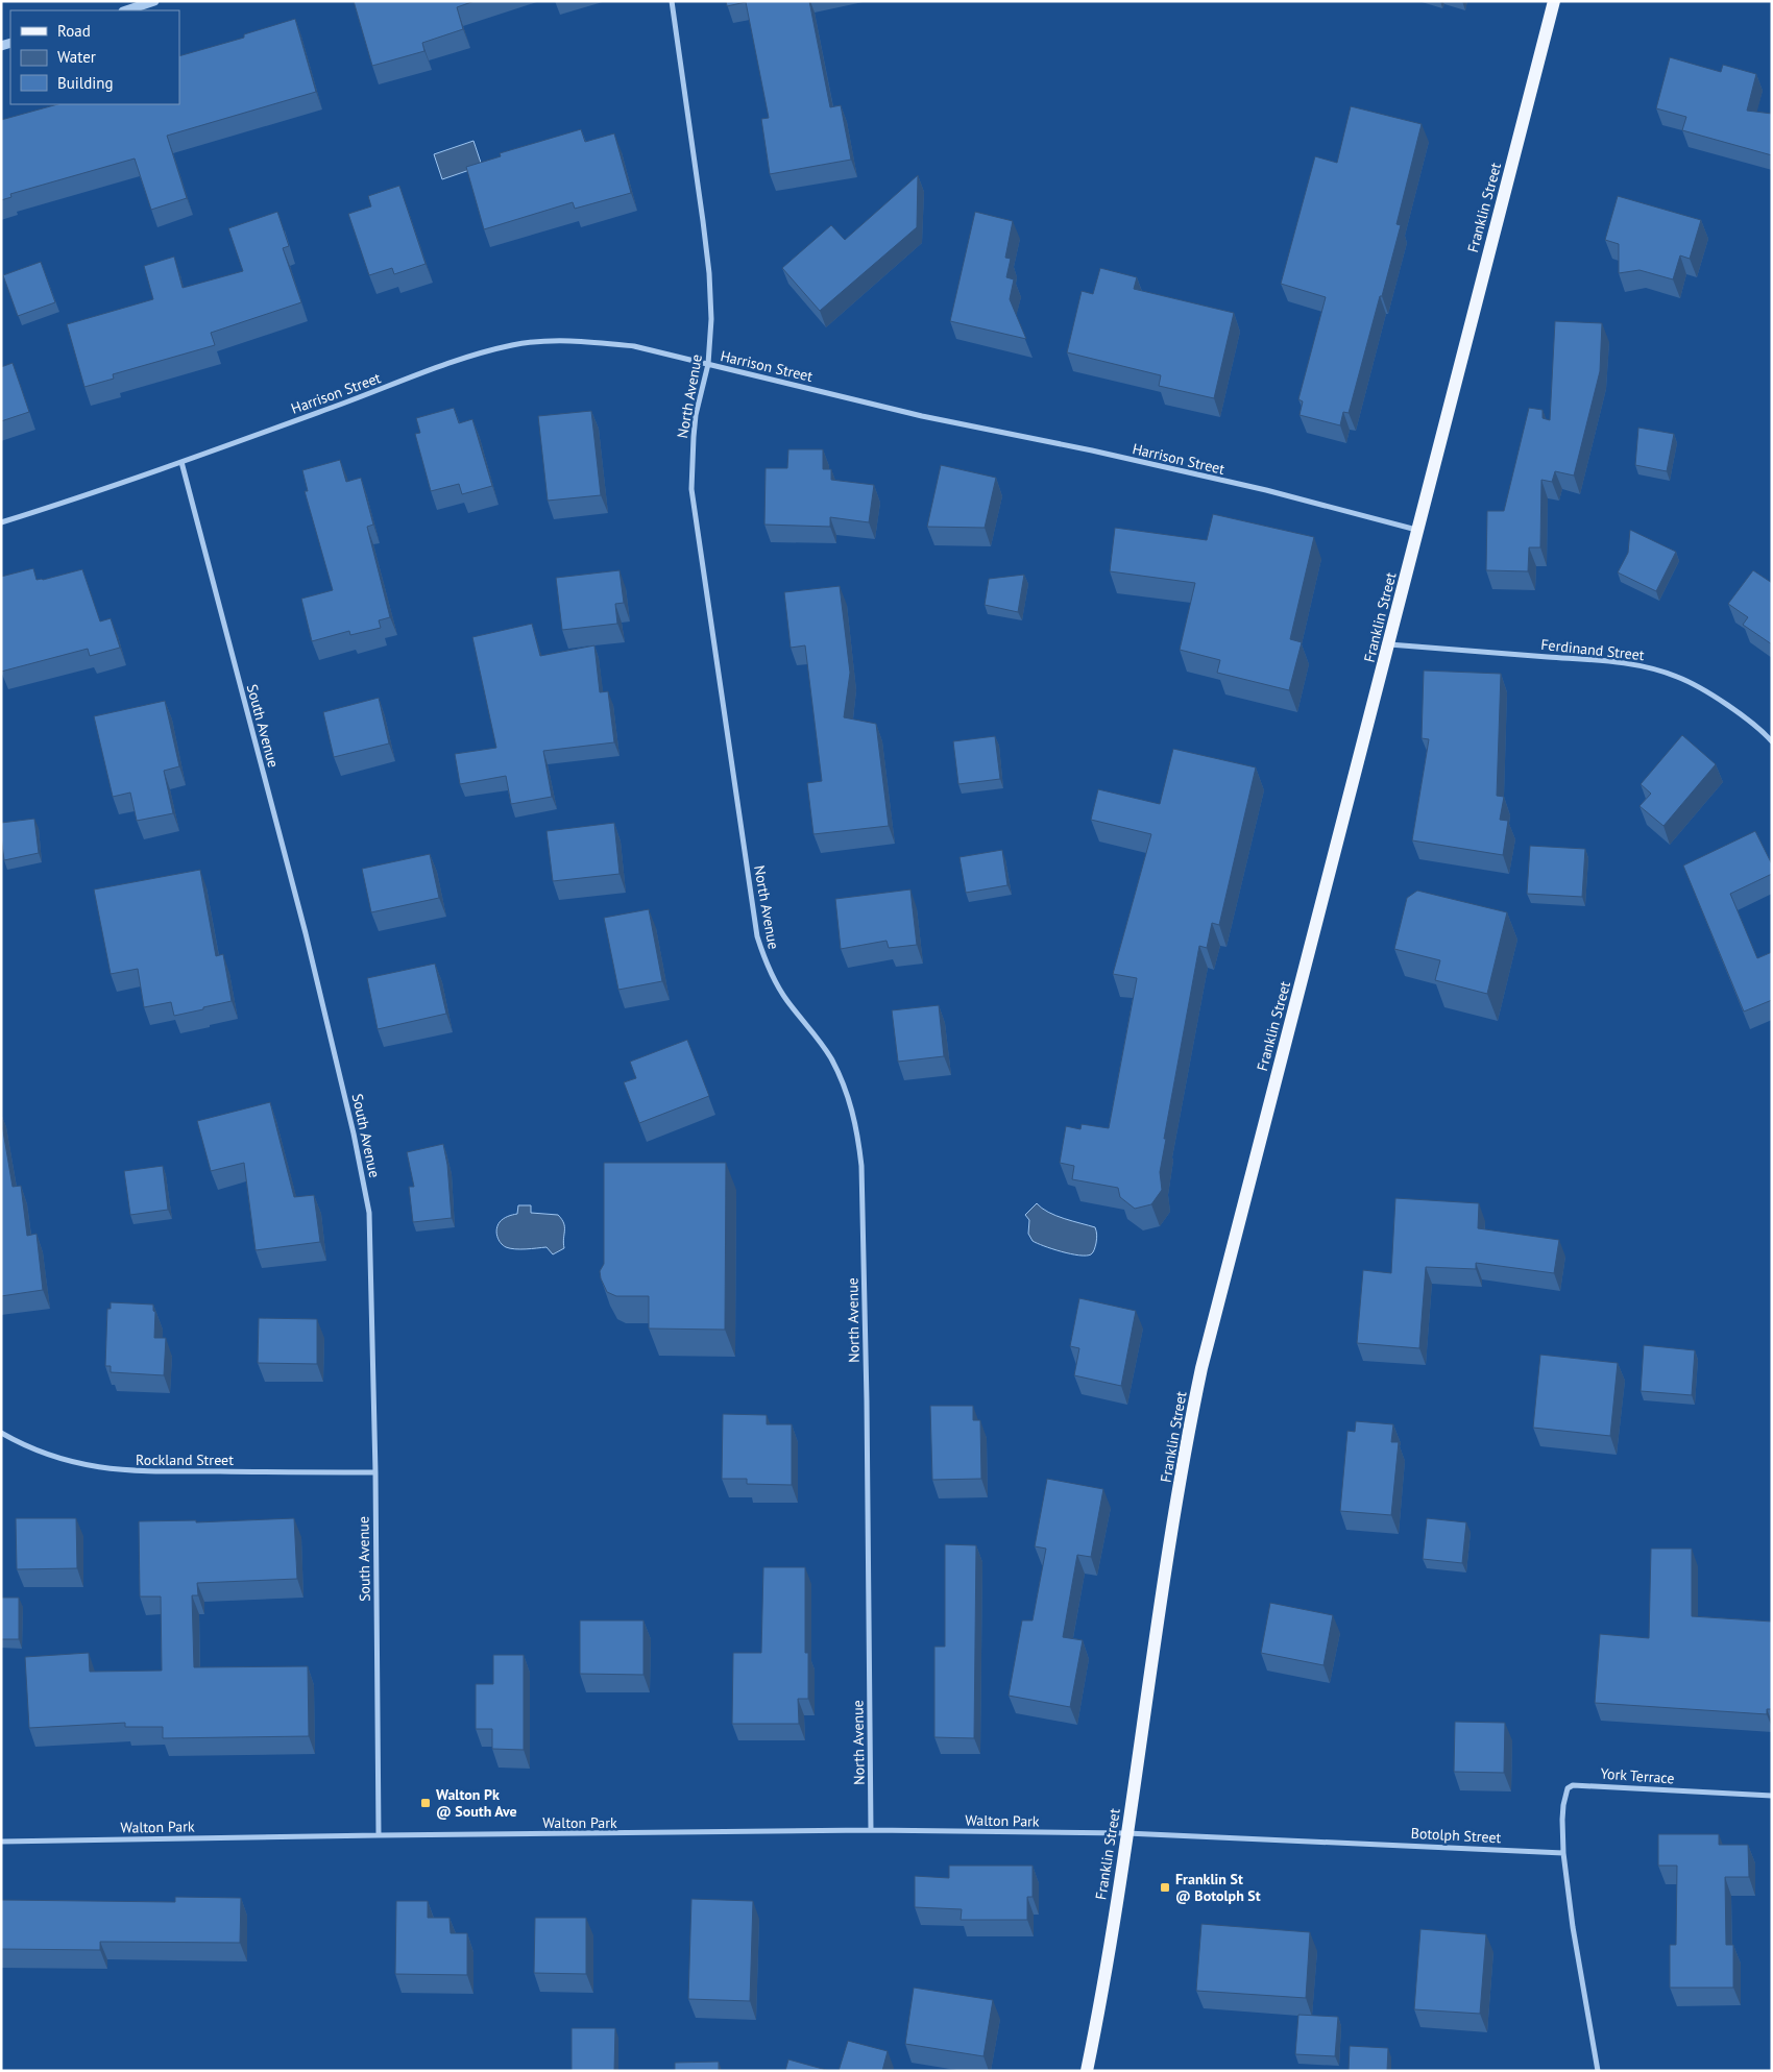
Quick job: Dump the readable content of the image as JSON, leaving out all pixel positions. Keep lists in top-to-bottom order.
{
  "streets": {
    "main road": ["Franklin Street"],
    "street": [
      "Harrison Street",
      "North Avenue",
      "Ferdinand Street",
      "South Avenue",
      "Rockland Street",
      "York Terrace",
      "Walton Park",
      "Botolph Street"
    ]
  },
  "crossings": [
    ["Franklin Street", "Harrison Street"],
    ["Franklin Street", "Ferdinand Street"],
    ["Franklin Street", "Walton Park"],
    ["Franklin Street", "Botolph Street"],
    ["Harrison Street", "North Avenue"],
    ["Harrison Street", "South Avenue"],
    ["North Avenue", "Walton Park"],
    ["South Avenue", "Rockland Street"],
    ["South Avenue", "Walton Park"],
    ["York Terrace", "Botolph Street"],
    ["Walton Park", "Botolph Street"]
  ],
  "places": {
    "transit": ["Walton Pk @ South Ave", "Franklin St @ Botolph St"]
  },
  "legend": ["Road", "Water", "Building"]
}
